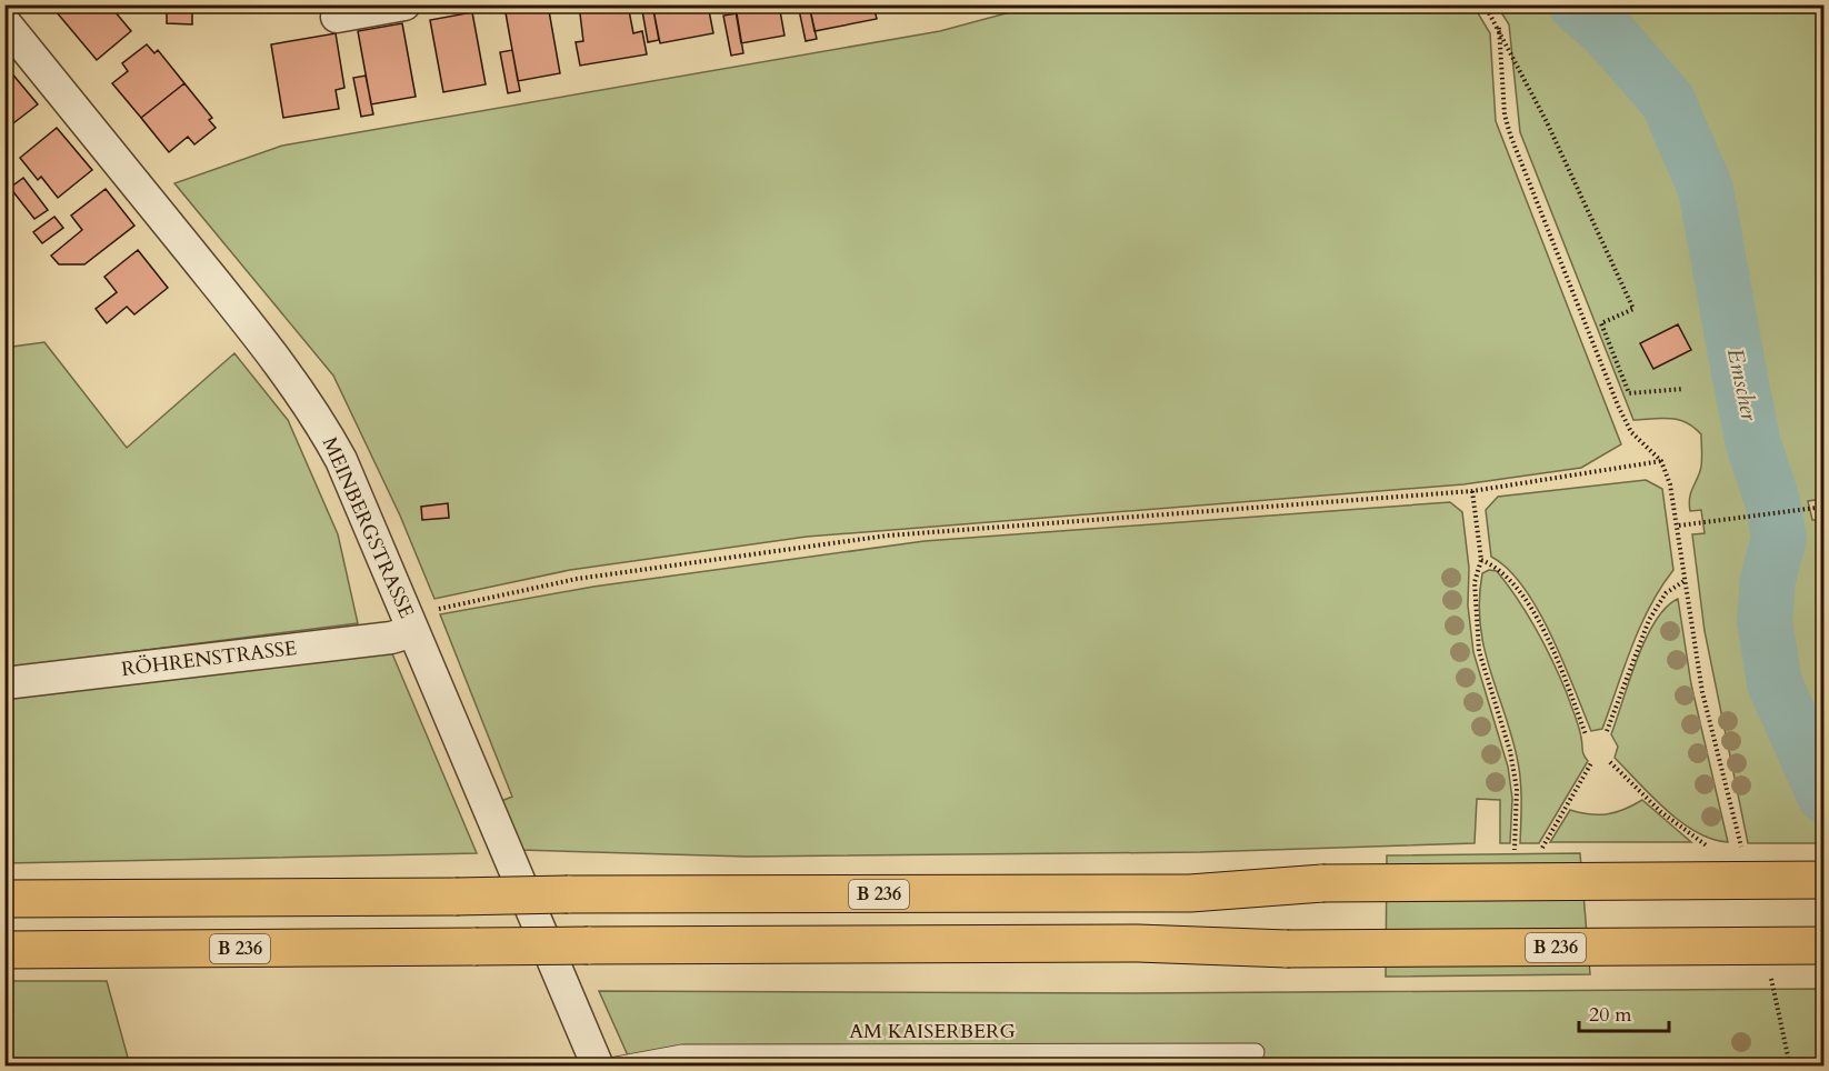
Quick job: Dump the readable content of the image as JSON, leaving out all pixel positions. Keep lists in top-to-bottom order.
{
  "streets": {
    "highway": ["B 236"],
    "street": ["MEINBERGSTRASSE", "RÖHRENSTRASSE"],
    "lane": ["AM KAISERBERG"]
  },
  "crossings": [
    ["MEINBERGSTRASSE", "RÖHRENSTRASSE"]
  ],
  "water": ["Emscher"],
  "scale_bar": "20 m"
}
